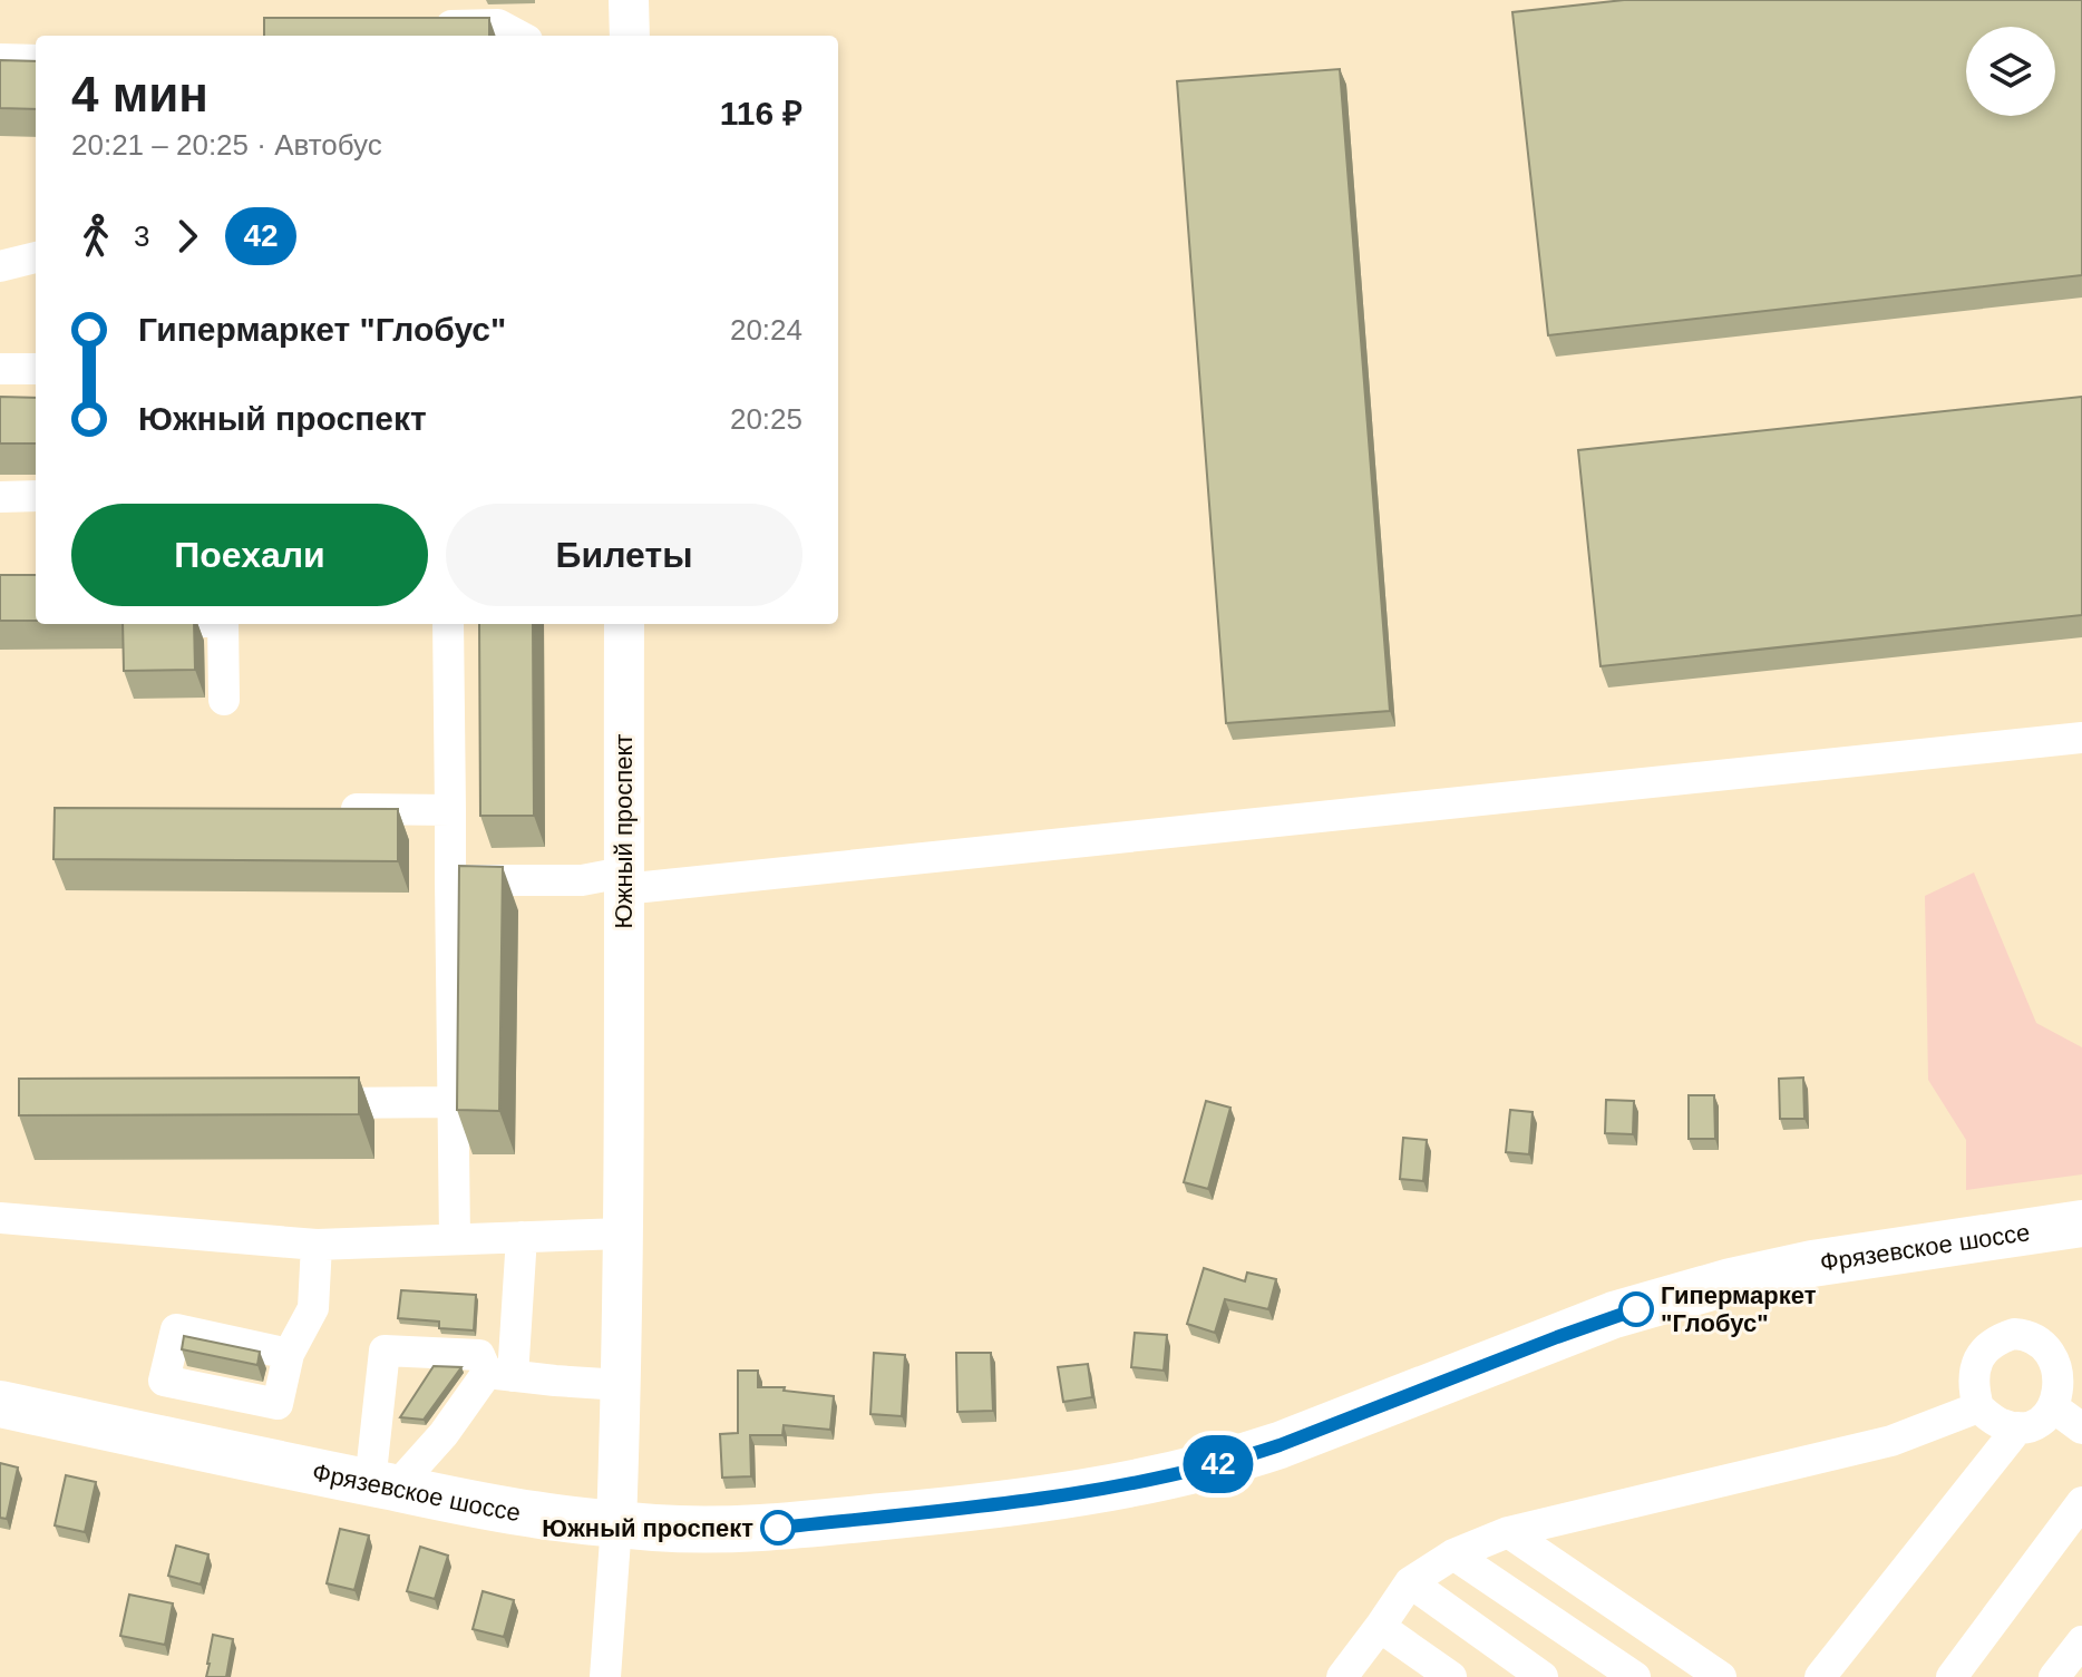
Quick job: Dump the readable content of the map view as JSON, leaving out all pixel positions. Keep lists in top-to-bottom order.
{
  "streets": {
    "highway": ["Фрязевское шоссе"],
    "main road": ["Южный проспект"]
  },
  "crossings": [
    ["Южный проспект", "Фрязевское шоссе"]
  ],
  "places": ["Гипермаркет \"Глобус\"", "Южный проспект"],
  "lines": ["bus line 42"],
  "page": {
    "on_map": "42",
    "heading": ["4 мин", "20:21 – 20:25 · Автобус", "116 ₽"],
    "legs": ["3", "42"],
    "list": [
      {
        "name": "Гипермаркет \"Глобус\"",
        "value": "20:24"
      },
      {
        "name": "Южный проспект",
        "value": "20:25"
      }
    ],
    "buttons": ["Поехали", "Билеты"]
  }
}
